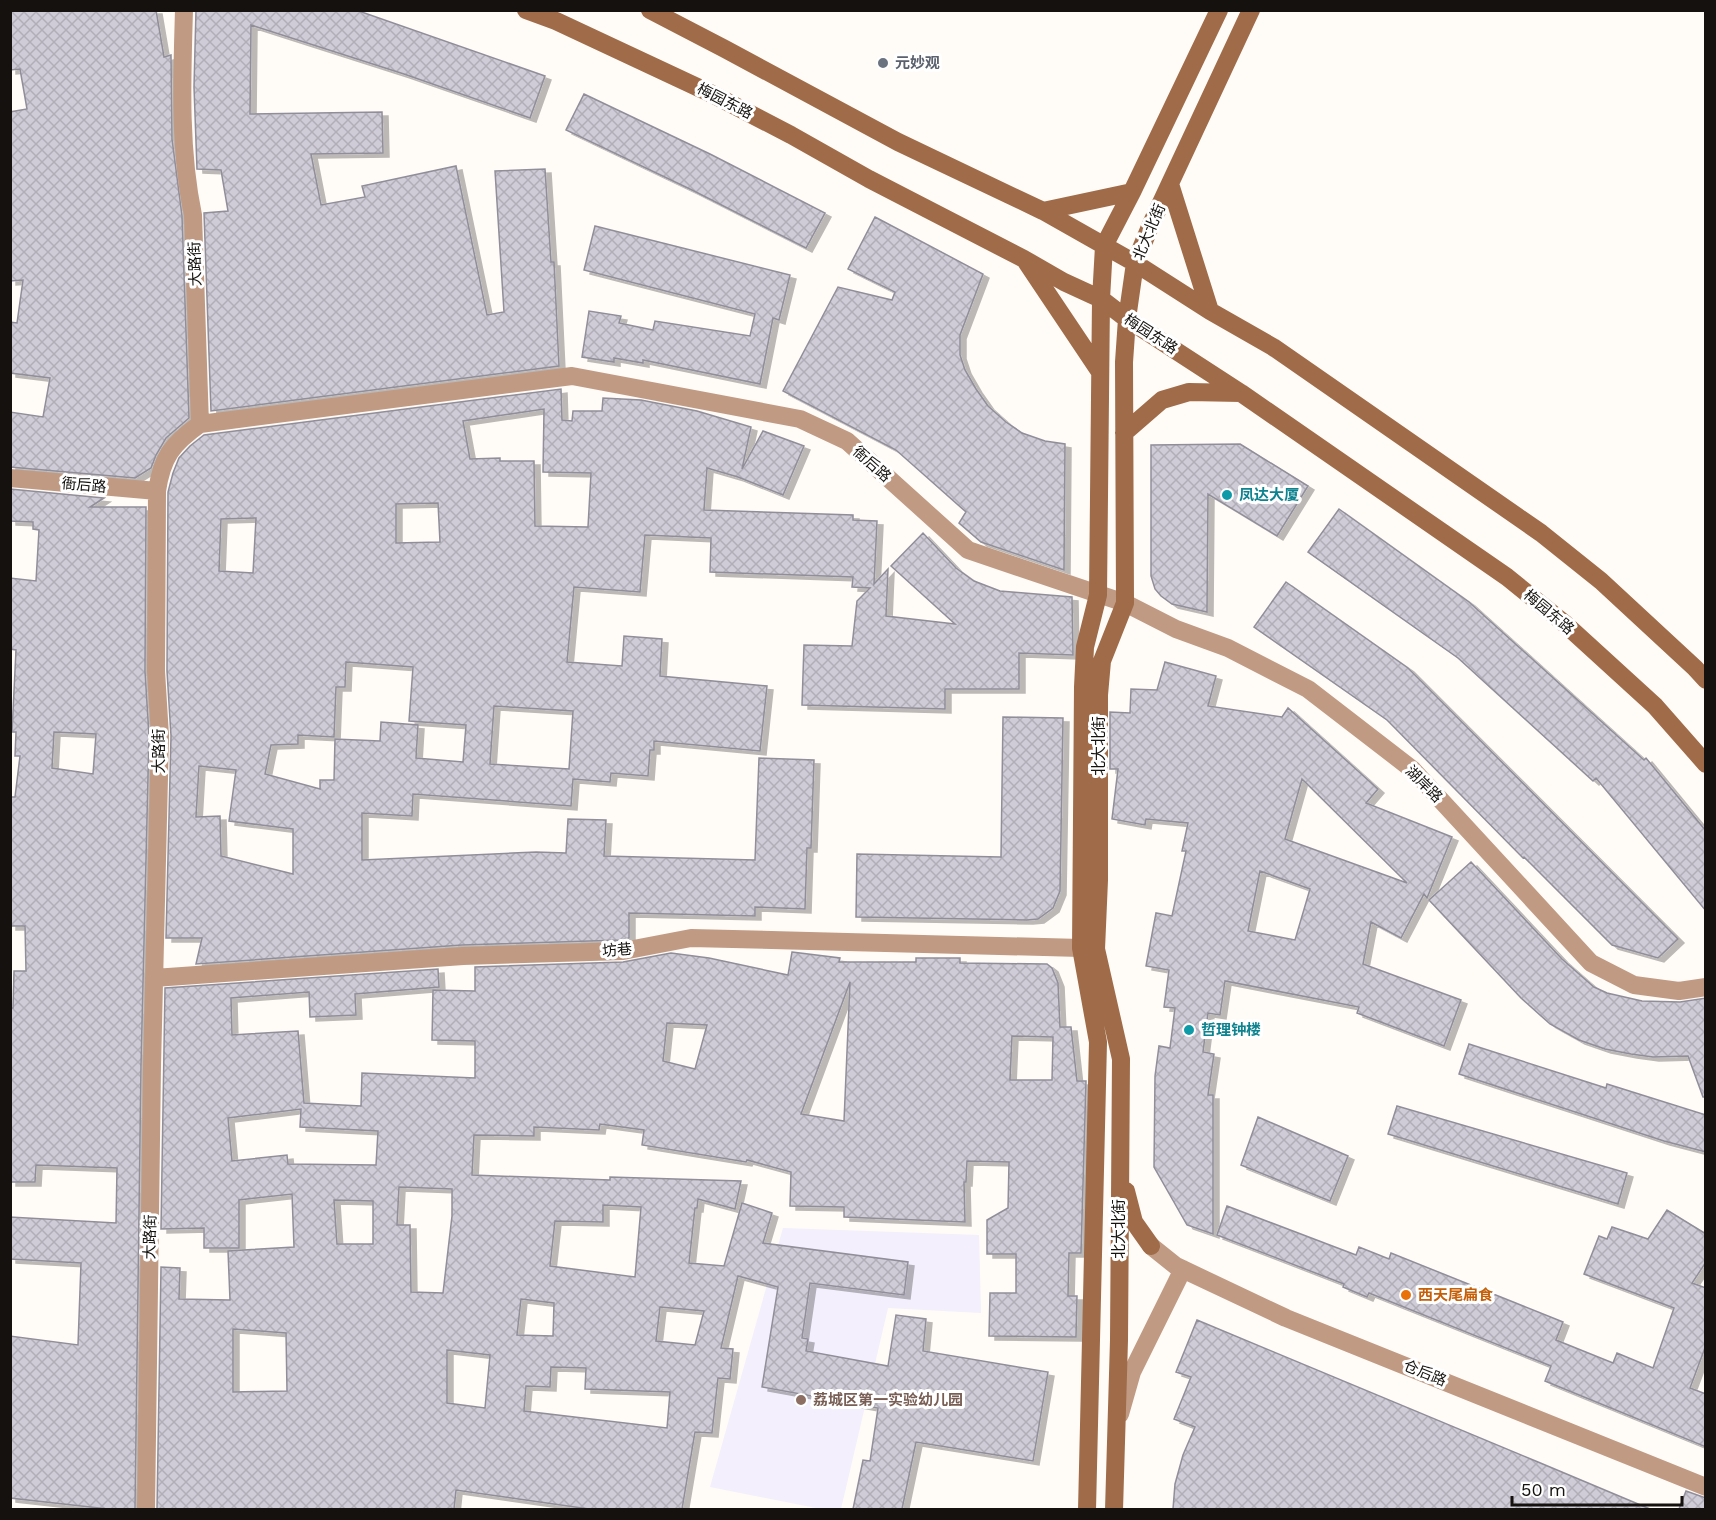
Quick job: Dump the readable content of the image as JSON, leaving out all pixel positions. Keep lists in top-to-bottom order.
{
  "streets": {
    "main road": ["梅园东路", "北大北街"],
    "street": [
      "大路街",
      "衙后路",
      "湖岸路",
      "坊巷",
      "仓后路"
    ]
  },
  "crossings": [
    ["梅园东路", "北大北街"],
    ["北大北街", "衙后路"],
    ["北大北街", "湖岸路"],
    ["北大北街", "坊巷"],
    ["大路街", "衙后路"],
    ["大路街", "坊巷"],
    ["衙后路", "湖岸路"]
  ],
  "places": [
    "元妙观",
    "凤达大厦",
    "哲理钟楼",
    "西天尾扁食",
    "荔城区第一实验幼儿园"
  ],
  "scale_bar": "50 m"
}
